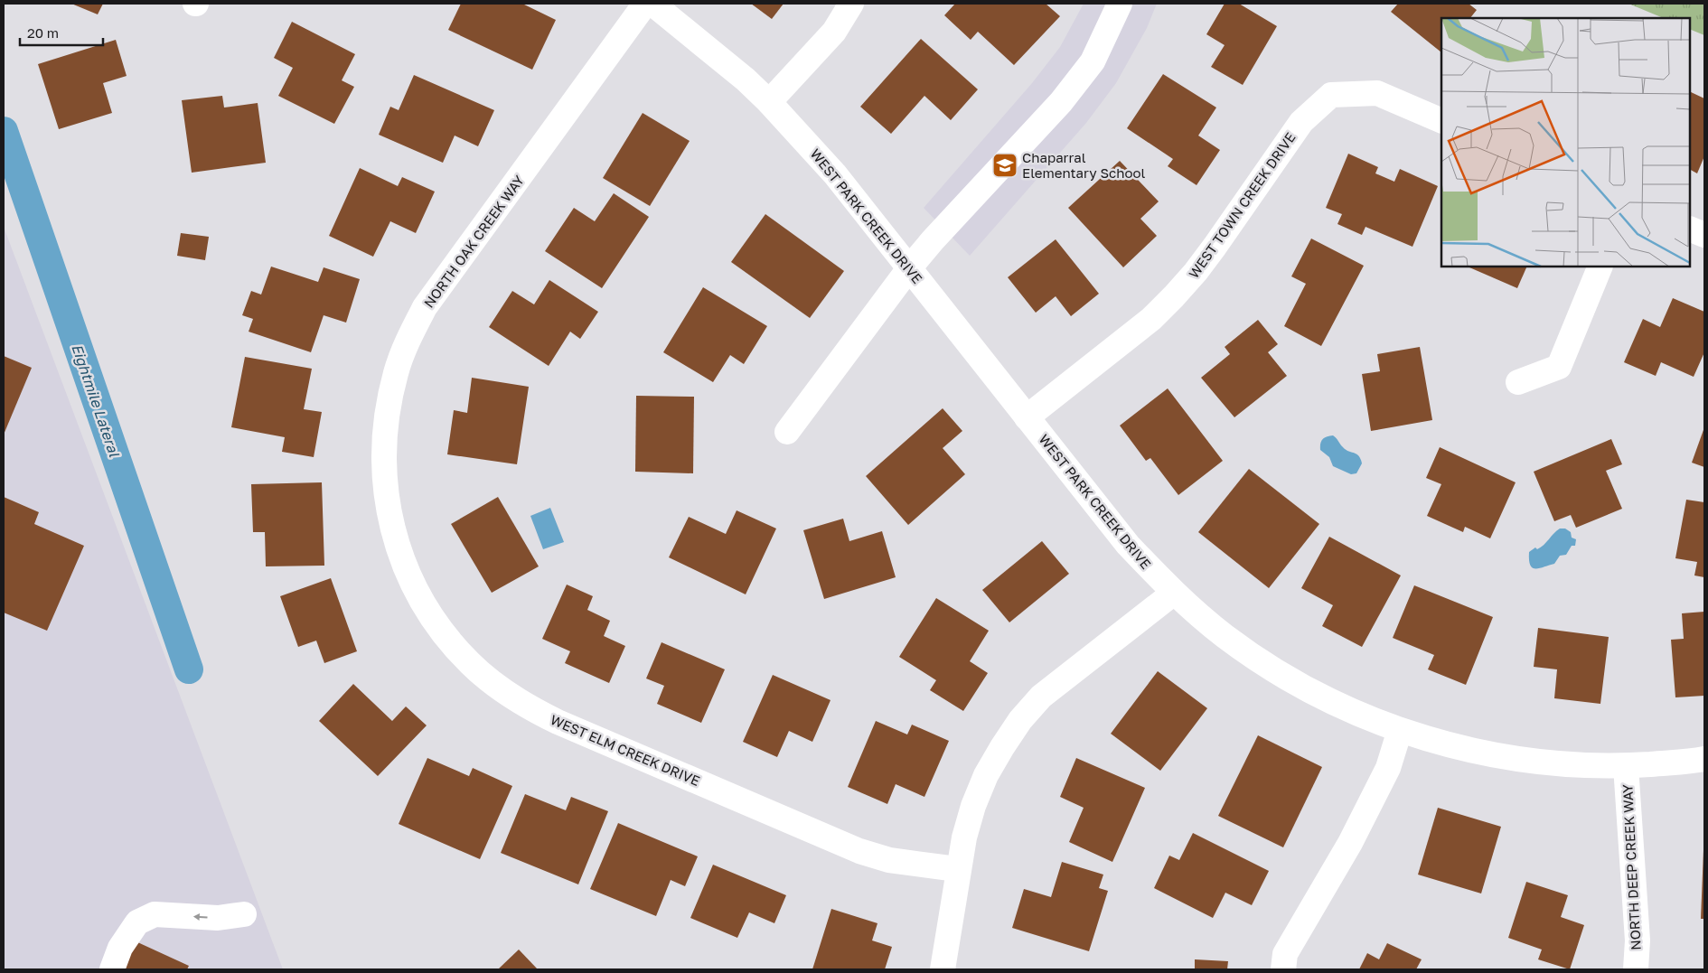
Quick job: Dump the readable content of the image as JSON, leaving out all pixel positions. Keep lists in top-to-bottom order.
{
  "streets": {
    "street": [
      "WEST TOWN CREEK DRIVE",
      "WEST PARK CREEK DRIVE",
      "NORTH OAK CREEK WAY",
      "WEST ELM CREEK DRIVE",
      "NORTH DEEP CREEK WAY"
    ]
  },
  "crossings": [
    ["WEST TOWN CREEK DRIVE", "WEST PARK CREEK DRIVE"],
    ["WEST PARK CREEK DRIVE", "NORTH DEEP CREEK WAY"],
    ["NORTH OAK CREEK WAY", "WEST ELM CREEK DRIVE"]
  ],
  "water": ["Eightmile Lateral"],
  "places": {
    "school or university": ["Chaparral Elementary School"]
  },
  "scale_bar": "20 m"
}
